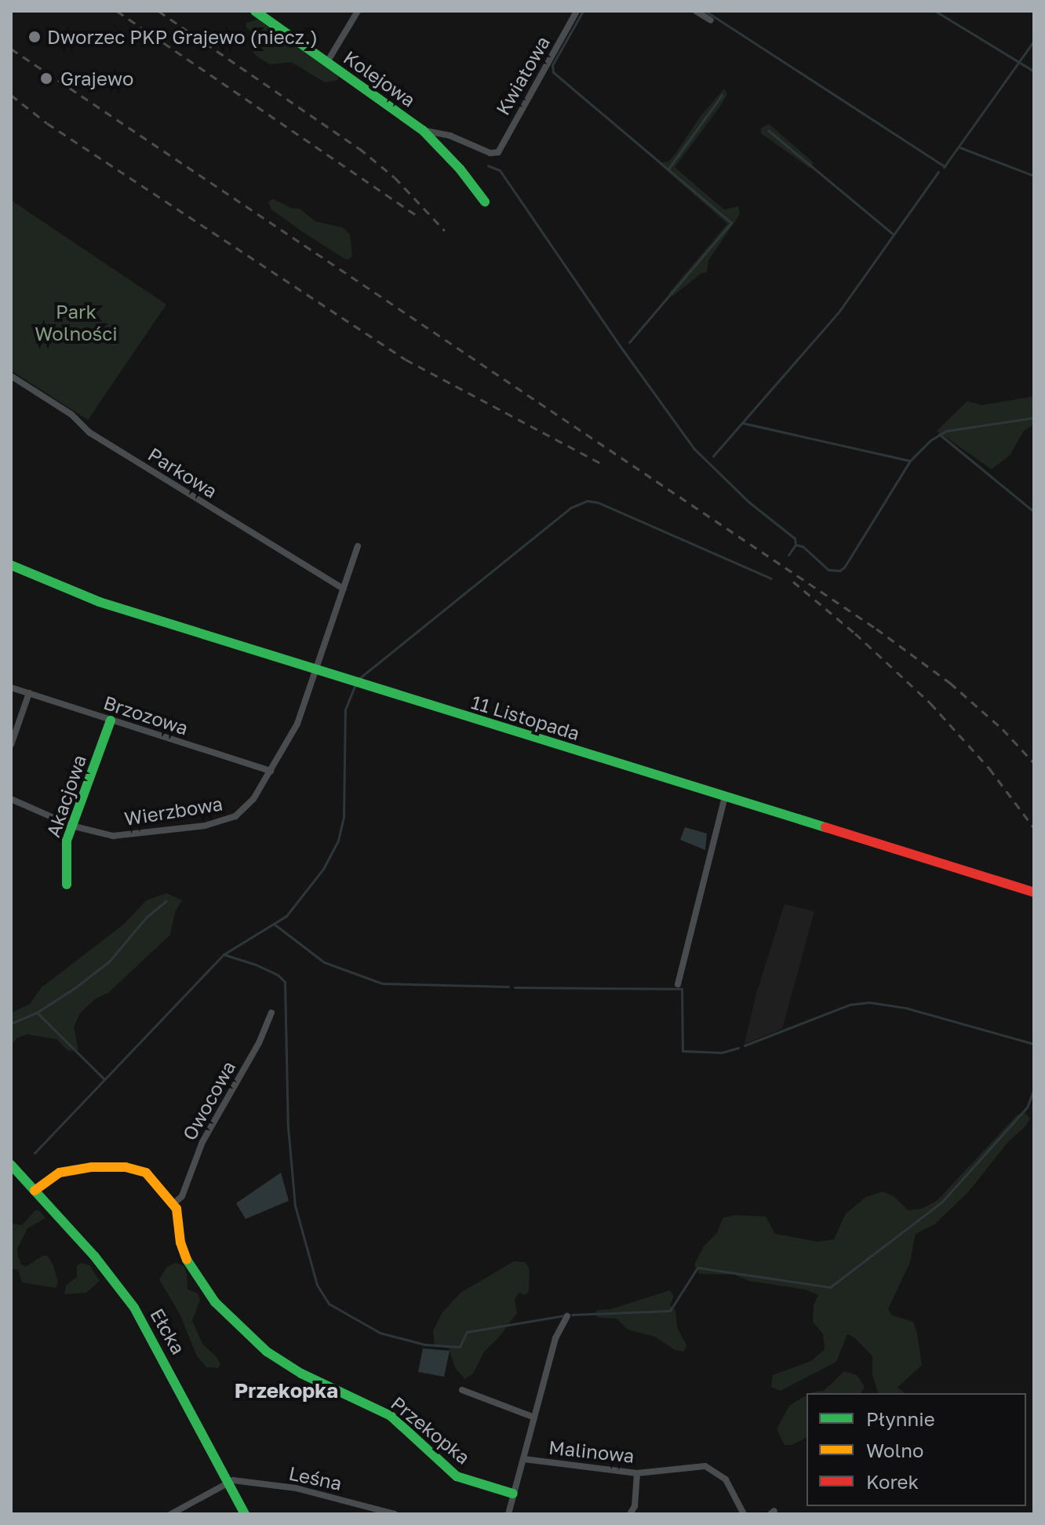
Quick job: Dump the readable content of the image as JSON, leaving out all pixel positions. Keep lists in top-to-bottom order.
{
  "streets": {
    "street": [
      "Kwiatowa",
      "Kolejowa",
      "Parkowa",
      "Brzozowa",
      "11 Listopada",
      "Akacjowa",
      "Wierzbowa",
      "Owocowa",
      "Ełcka",
      "Przekopka",
      "Malinowa",
      "Leśna"
    ]
  },
  "crossings": [
    ["Kwiatowa", "Kolejowa"],
    ["Parkowa", "Wierzbowa"],
    ["Brzozowa", "Akacjowa"],
    ["Brzozowa", "Wierzbowa"],
    ["11 Listopada", "Wierzbowa"],
    ["Akacjowa", "Wierzbowa"],
    ["Owocowa", "Przekopka"],
    ["Ełcka", "Leśna"]
  ],
  "districts": ["Przekopka"],
  "parks": ["Park Wolności"],
  "places": ["Dworzec PKP Grajewo (niecz.)", "Grajewo"],
  "legend": ["Płynnie", "Wolno", "Korek"]
}
